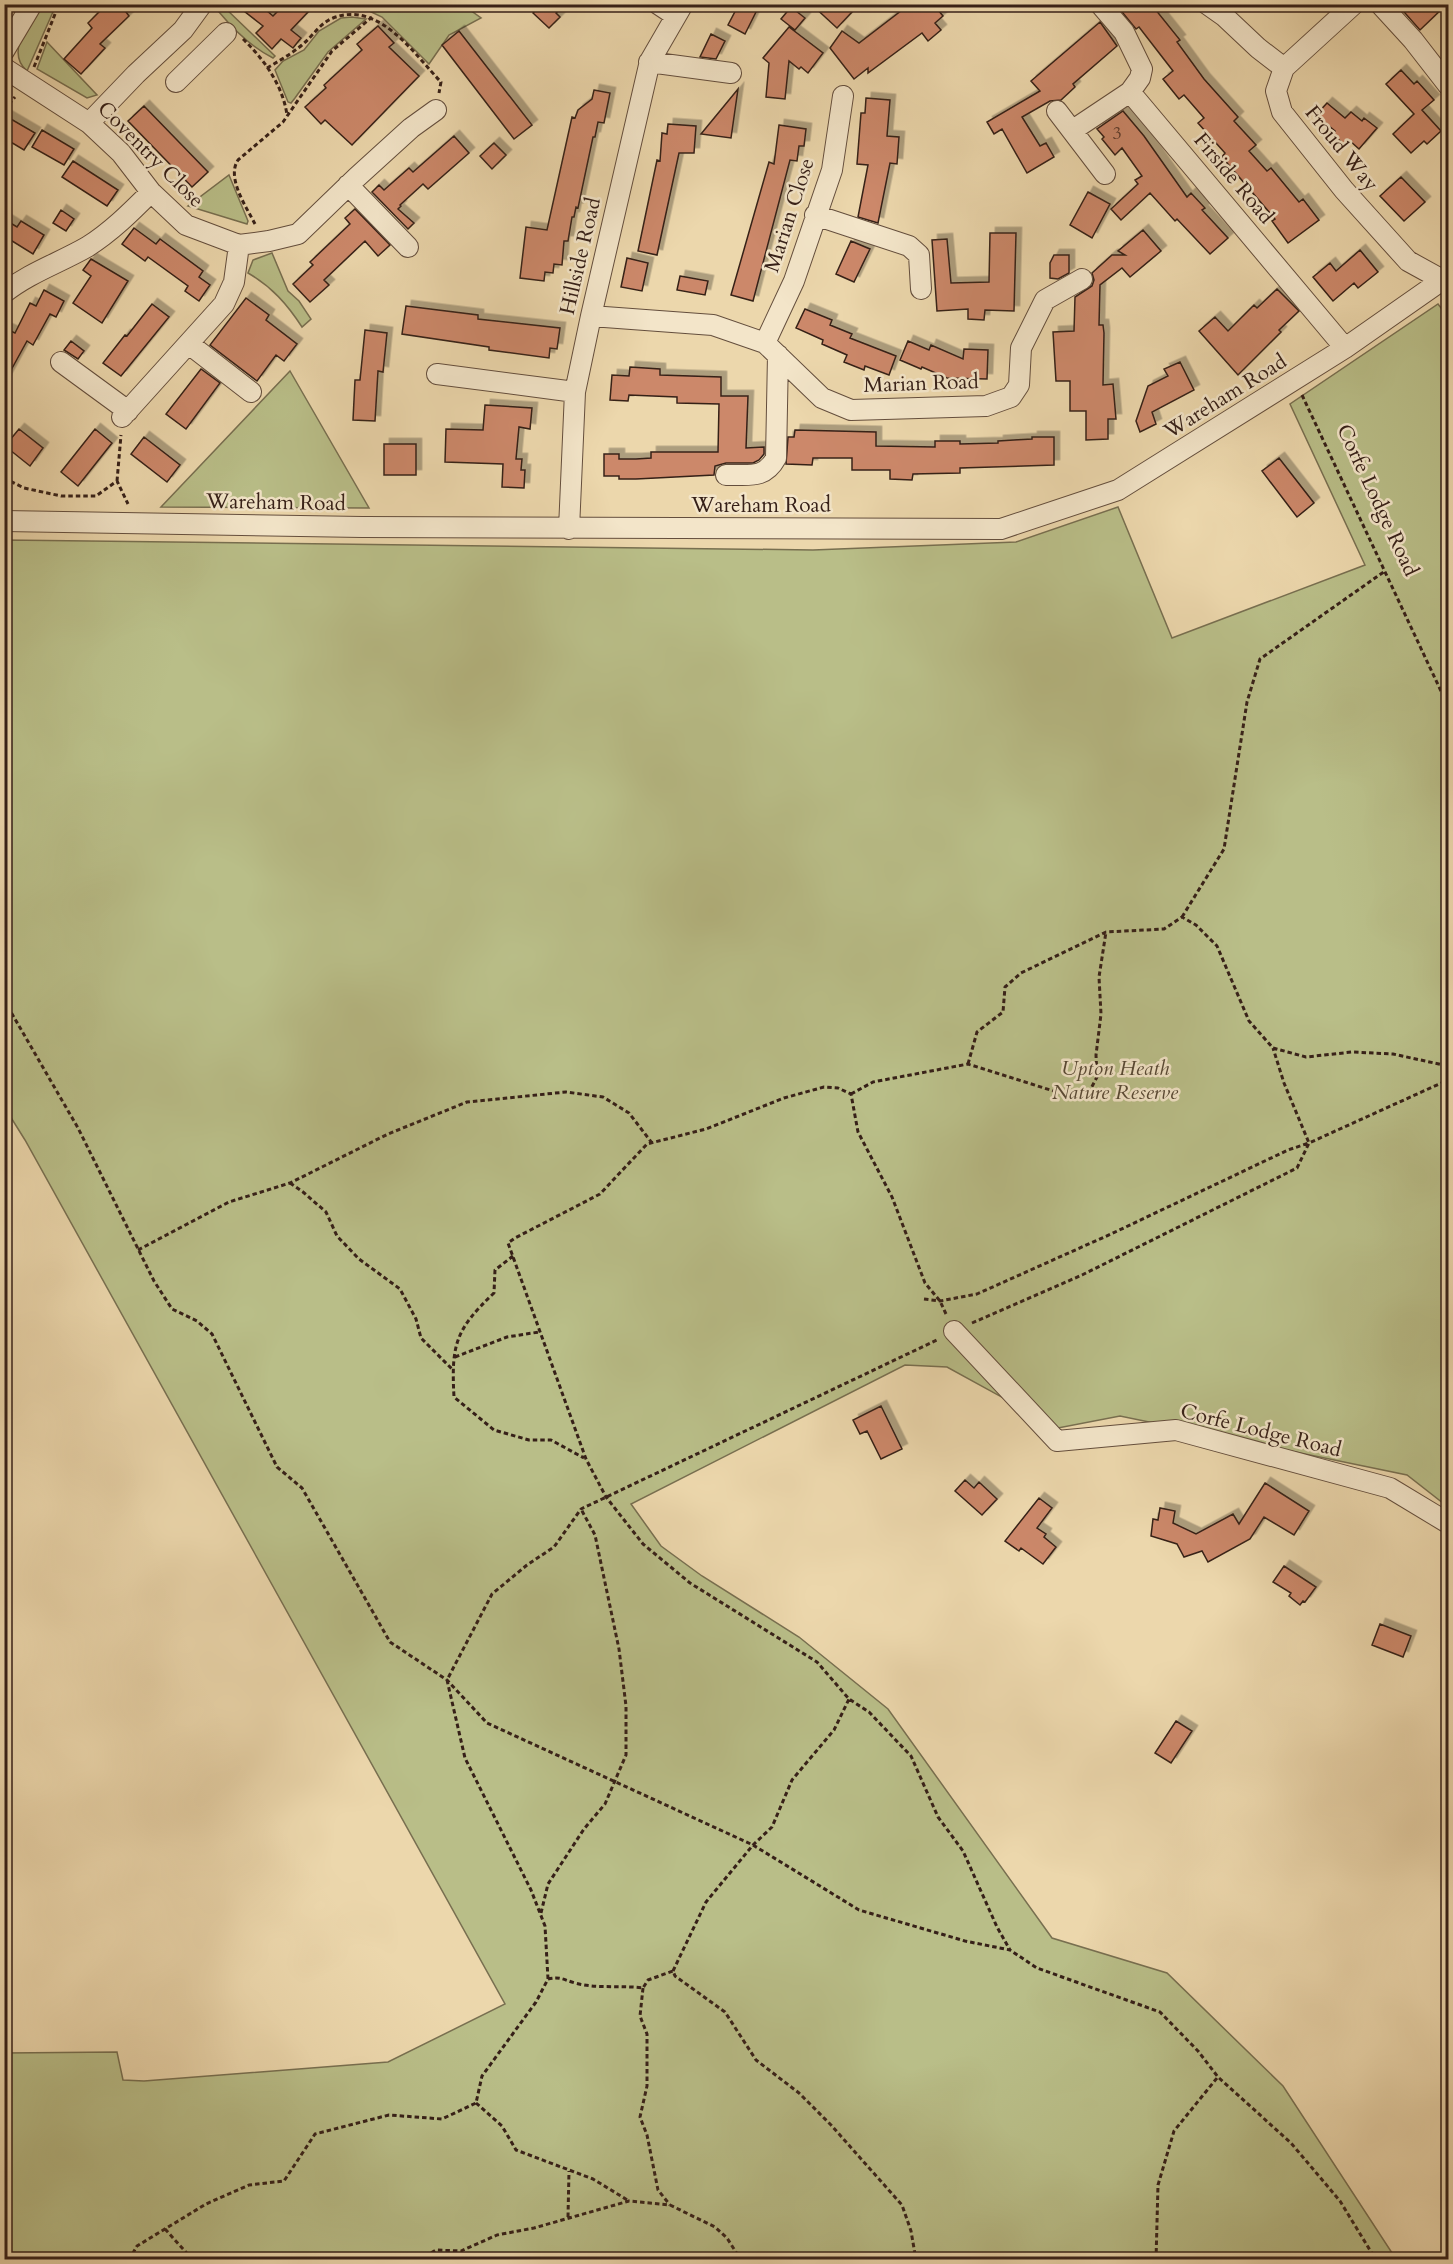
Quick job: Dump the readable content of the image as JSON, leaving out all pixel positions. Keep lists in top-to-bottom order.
{
  "streets": {
    "street": [
      "Froud Way",
      "Coventry Close",
      "Firside Road",
      "Marian Close",
      "Hillside Road",
      "Marian Road",
      "Wareham Road",
      "Corfe Lodge Road"
    ]
  },
  "crossings": [
    ["Froud Way", "Wareham Road"],
    ["Firside Road", "Wareham Road"],
    ["Marian Close", "Marian Road"],
    ["Hillside Road", "Marian Road"],
    ["Hillside Road", "Wareham Road"],
    ["Wareham Road", "Corfe Lodge Road"]
  ],
  "parks": ["Upton Heath Nature Reserve"],
  "house_numbers": ["3"]
}
